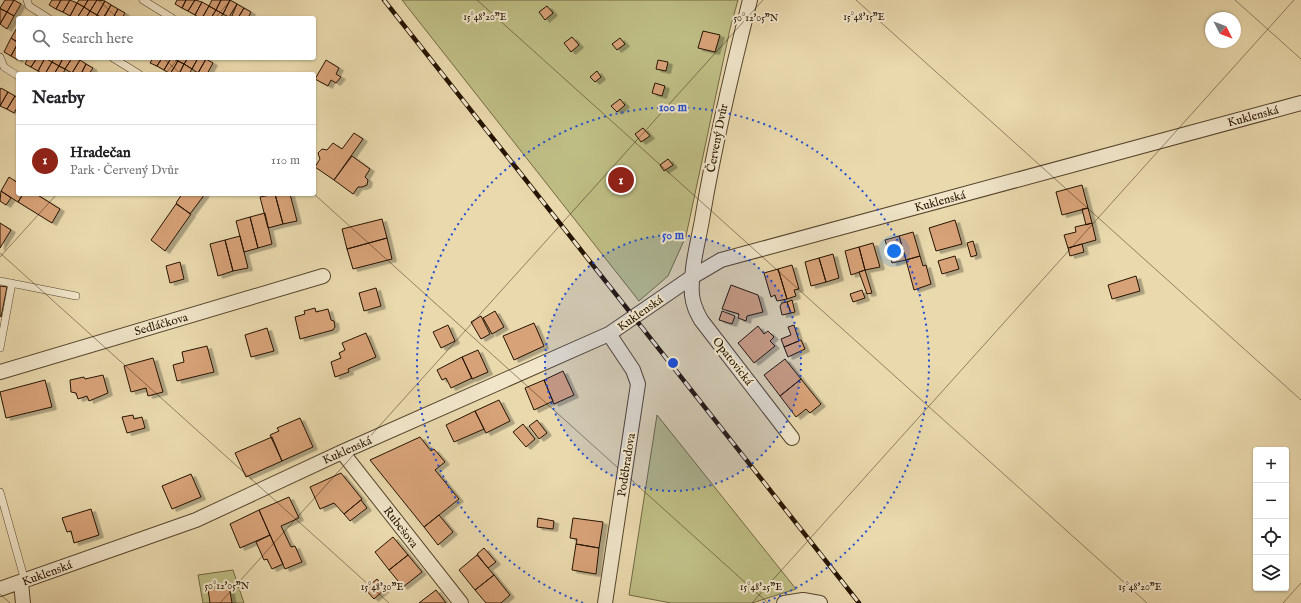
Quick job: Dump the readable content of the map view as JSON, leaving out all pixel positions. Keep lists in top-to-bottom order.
{
  "streets": {
    "street": [
      "Kuklenská",
      "Červený Dvůr",
      "Sedláčkova",
      "Opatovická",
      "Poděbradova",
      "Rubešova"
    ]
  },
  "crossings": [
    ["Kuklenská", "Červený Dvůr"],
    ["Kuklenská", "Opatovická"],
    ["Kuklenská", "Poděbradova"],
    ["Kuklenská", "Rubešova"],
    ["Červený Dvůr", "Opatovická"]
  ],
  "north": "bottom right",
  "page": {
    "search": "Search here",
    "heading": "Nearby",
    "list": [
      {
        "mark": "1",
        "name": "Hradečan",
        "note": "Park · Červený Dvůr",
        "value": "110 m"
      }
    ],
    "pins": "1",
    "map_buttons": ["+", "−"]
  },
  "coordinates": [
    "15°48'20\"E",
    "15°48'15\"E",
    "50°12'05\"N",
    "15°48'30\"E",
    "15°48'25\"E"
  ],
  "rings": ["100 m", "50 m"]
}
